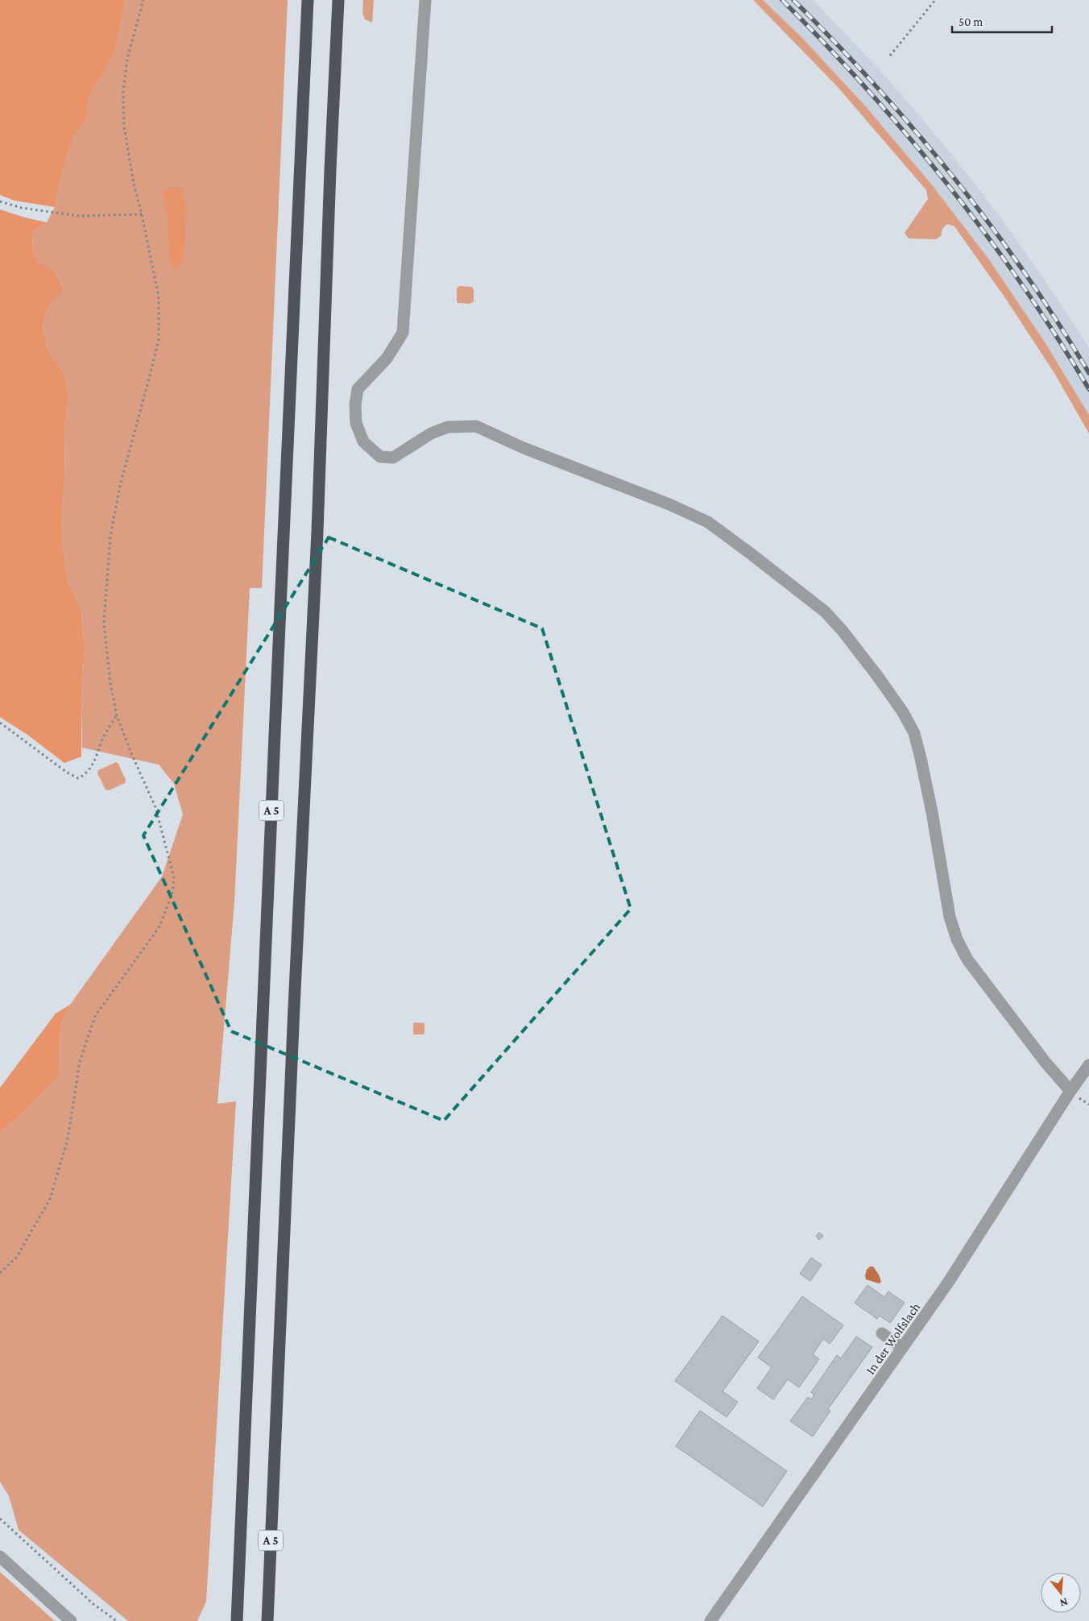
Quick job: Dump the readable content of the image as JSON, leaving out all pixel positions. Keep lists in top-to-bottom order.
{
  "streets": {
    "highway": ["A 5"],
    "lane": ["In der Wolfslach"]
  },
  "scale_bar": "50 m",
  "north": "bottom"
}
